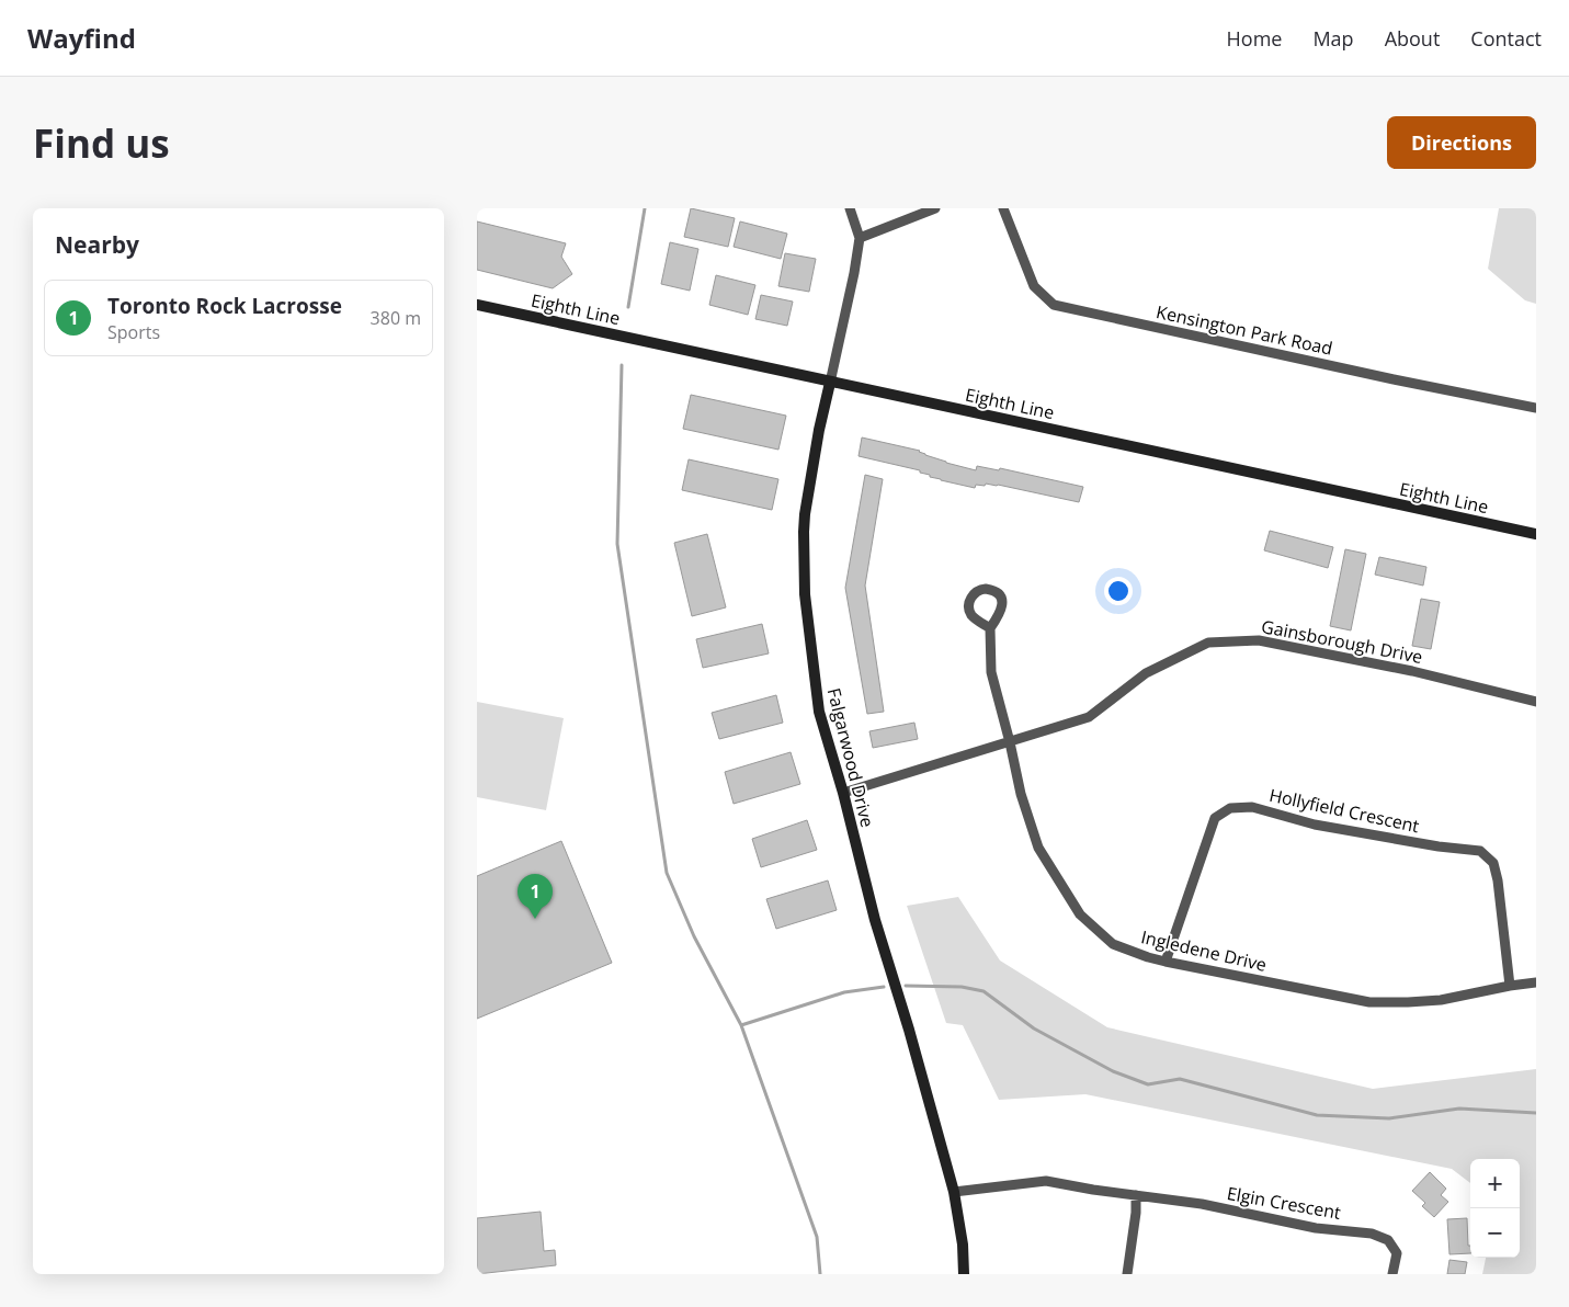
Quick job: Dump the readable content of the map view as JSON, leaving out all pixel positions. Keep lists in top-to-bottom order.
{
  "streets": {
    "street": [
      "Eighth Line",
      "Kensington Park Road",
      "Gainsborough Drive",
      "Falgarwood Drive",
      "Hollyfield Crescent",
      "Ingledene Drive",
      "Elgin Crescent"
    ]
  },
  "crossings": [
    ["Eighth Line", "Falgarwood Drive"],
    ["Gainsborough Drive", "Falgarwood Drive"],
    ["Gainsborough Drive", "Ingledene Drive"],
    ["Falgarwood Drive", "Elgin Crescent"],
    ["Hollyfield Crescent", "Ingledene Drive"]
  ],
  "page": {
    "header": "Wayfind",
    "nav": [
      "Home",
      "Map",
      "About",
      "Contact"
    ],
    "buttons": "Directions",
    "title": "Find us",
    "heading": "Nearby",
    "list": [
      {
        "mark": "1",
        "name": "Toronto Rock Lacrosse",
        "note": "Sports",
        "value": "380 m"
      }
    ],
    "pins": "1",
    "map_buttons": ["+", "−"]
  }
}
